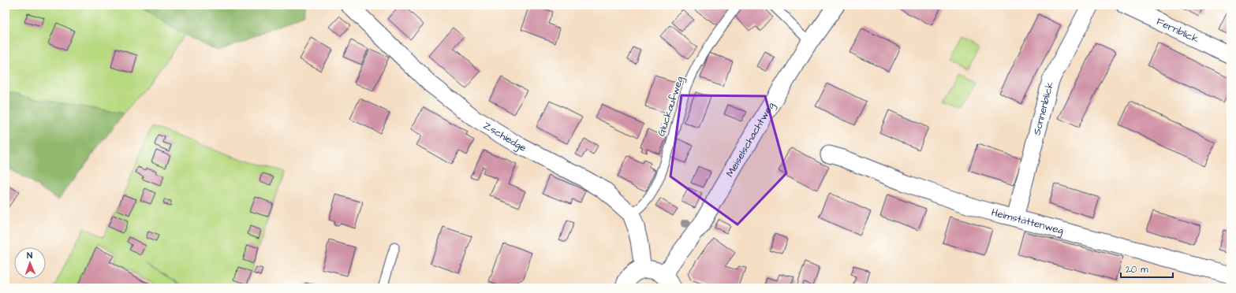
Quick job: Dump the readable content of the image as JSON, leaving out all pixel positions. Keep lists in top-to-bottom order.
{
  "streets": {
    "street": [
      "Fernblick",
      "Sonnenblick",
      "Zschiedge",
      "Meiselschachtweg",
      "Heimstättenweg"
    ],
    "lane": ["Glückaufweg"]
  },
  "crossings": [
    ["Glückaufweg", "Zschiedge"],
    ["Sonnenblick", "Heimstättenweg"]
  ],
  "scale_bar": "20 m",
  "north": "top"
}
